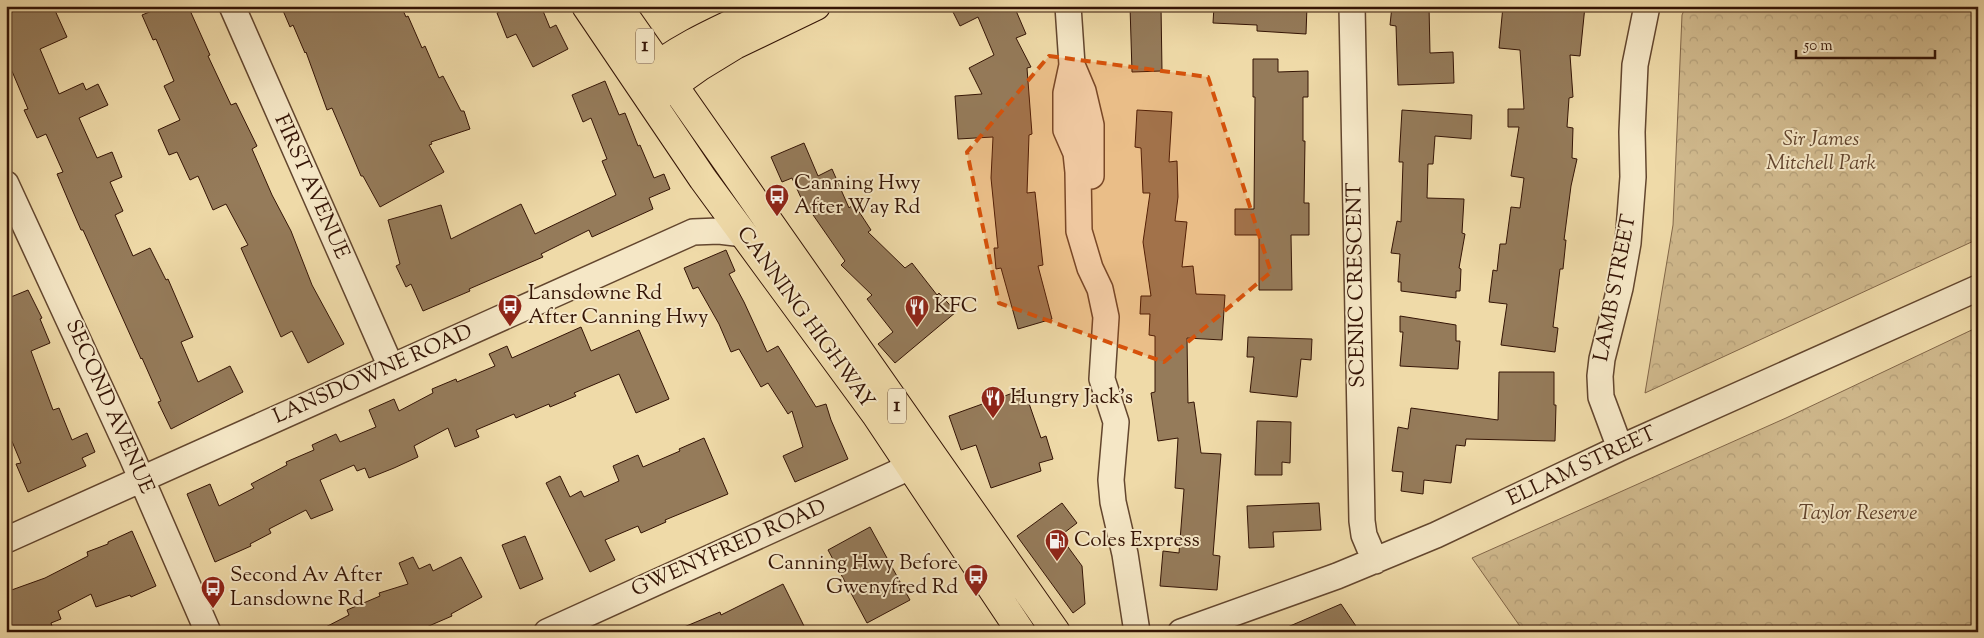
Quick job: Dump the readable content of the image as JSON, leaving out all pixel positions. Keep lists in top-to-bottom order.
{
  "streets": {
    "main road": ["1", "CANNING HIGHWAY"],
    "street": [
      "FIRST AVENUE",
      "SCENIC CRESCENT",
      "LAMB STREET",
      "LANSDOWNE ROAD",
      "SECOND AVENUE",
      "ELLAM STREET",
      "GWENYFRED ROAD"
    ]
  },
  "crossings": [
    ["FIRST AVENUE", "LANSDOWNE ROAD"],
    ["SCENIC CRESCENT", "ELLAM STREET"],
    ["LAMB STREET", "ELLAM STREET"],
    ["CANNING HIGHWAY", "LANSDOWNE ROAD"],
    ["CANNING HIGHWAY", "GWENYFRED ROAD"],
    ["LANSDOWNE ROAD", "SECOND AVENUE"]
  ],
  "parks": ["Sir James Mitchell Park", "Taylor Reserve"],
  "places": {
    "bus stop": [
      "Canning Hwy After Way Rd",
      "Lansdowne Rd After Canning Hwy",
      "Canning Hwy Before Gwenyfred Rd",
      "Second Av After Lansdowne Rd"
    ],
    "restaurant": ["KFC", "Hungry Jack's"],
    "fuel station": ["Coles Express"]
  },
  "scale_bar": "50 m"
}
